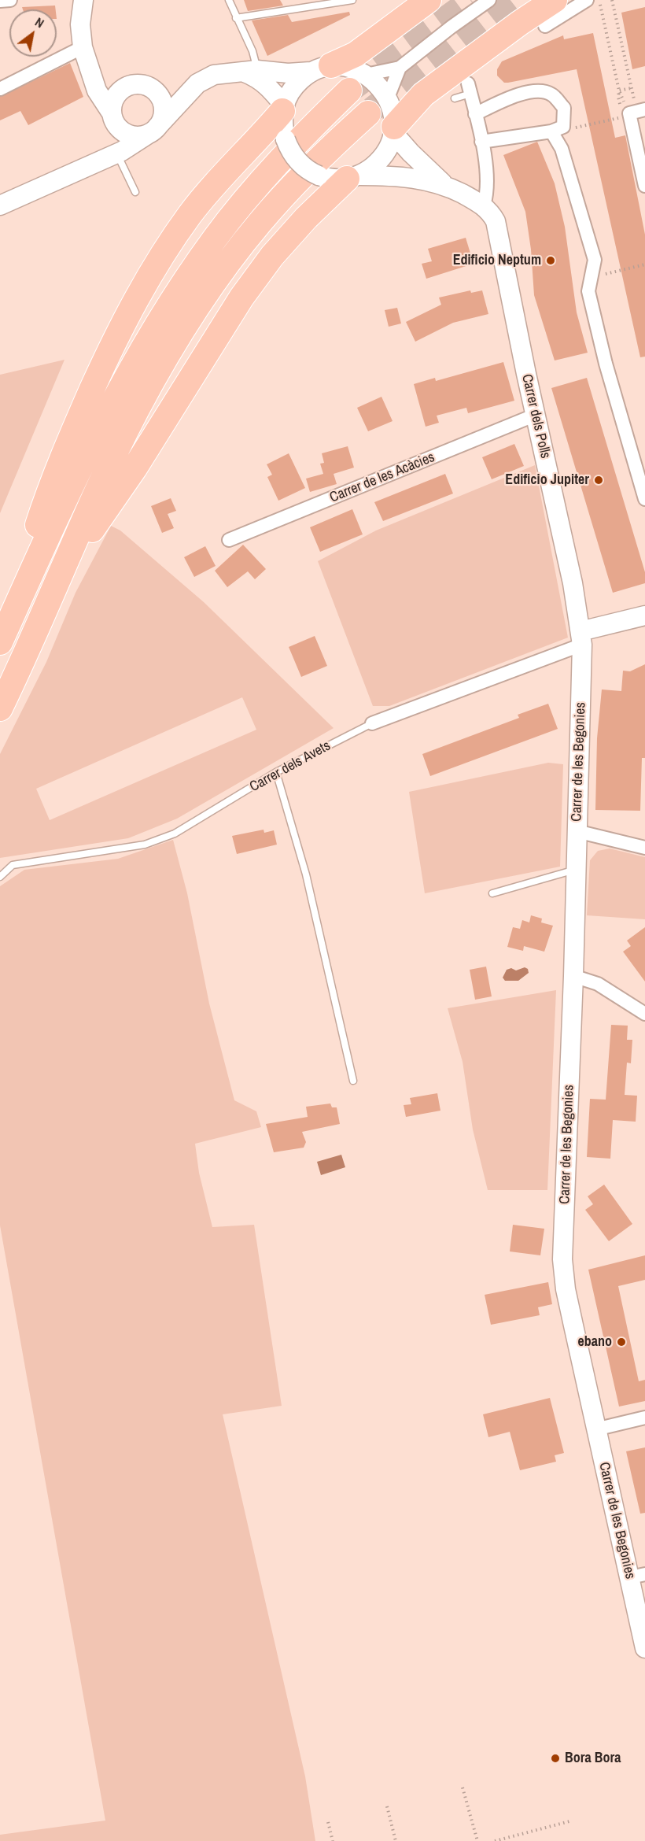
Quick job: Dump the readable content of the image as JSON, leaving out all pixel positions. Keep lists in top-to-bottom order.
{
  "streets": {
    "street": [
      "Carrer dels Polls",
      "Carrer de les Acàcies",
      "Carrer de les Begonies",
      "Carrer dels Avets"
    ]
  },
  "crossings": [
    ["Carrer dels Polls", "Carrer de les Acàcies"],
    ["Carrer dels Polls", "Carrer de les Begonies"],
    ["Carrer dels Polls", "Carrer dels Avets"],
    ["Carrer de les Begonies", "Carrer dels Avets"]
  ],
  "places": [
    "Edificio Neptum",
    "Edificio Jupiter",
    "ebano",
    "Bora Bora"
  ],
  "north": "top right"
}
